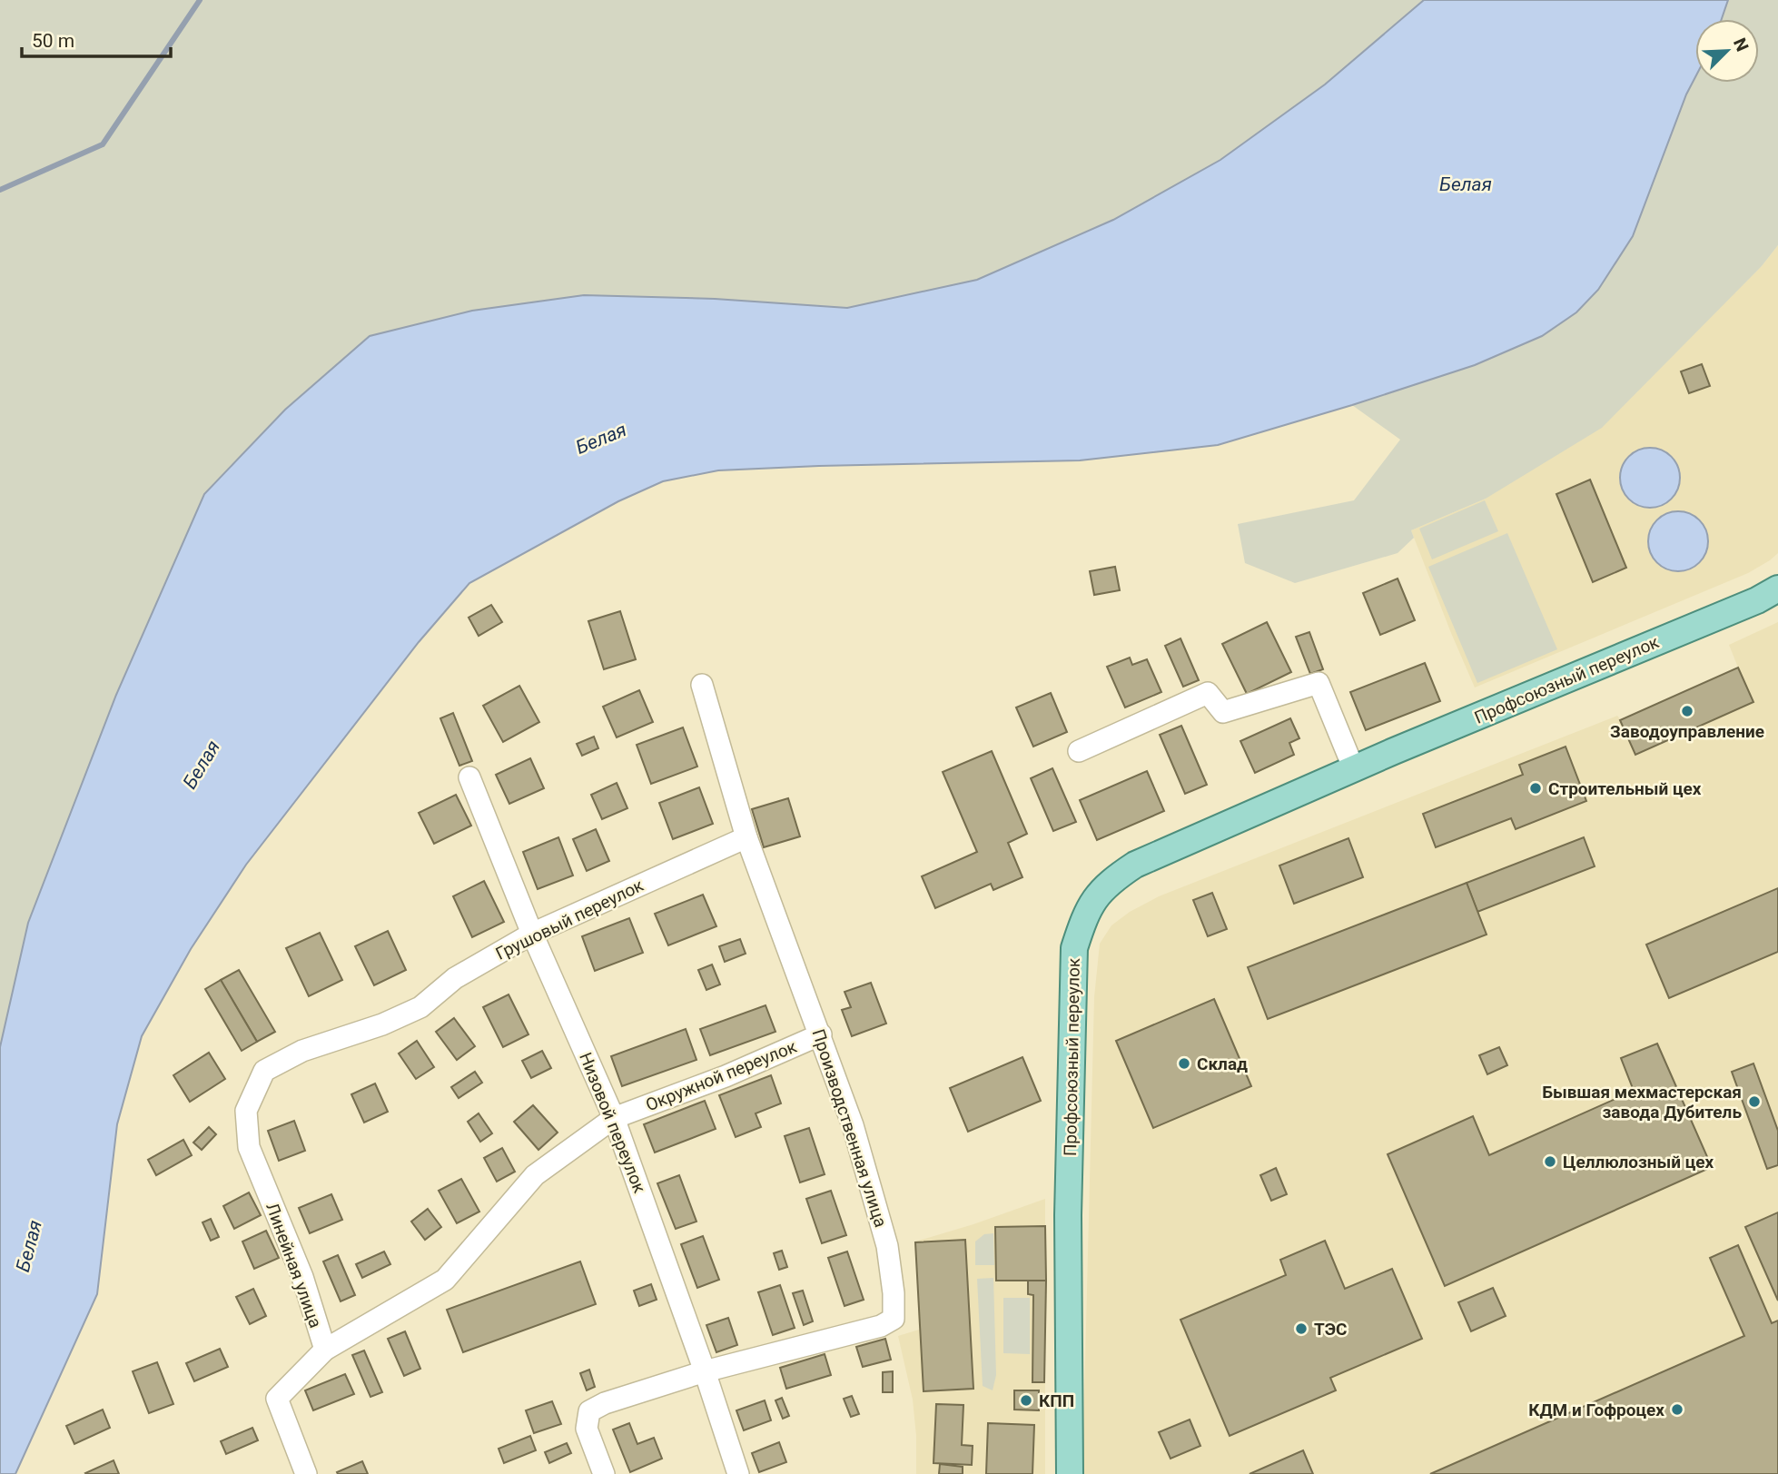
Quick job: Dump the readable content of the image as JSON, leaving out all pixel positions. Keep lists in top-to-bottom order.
{
  "streets": {
    "main road": ["Профсоюзный переулок"],
    "street": [
      "Грушовый переулок",
      "Окружной переулок",
      "Низовой переулок",
      "Производственная улица",
      "Линейная улица"
    ]
  },
  "crossings": [
    ["Грушовый переулок", "Низовой переулок"],
    ["Грушовый переулок", "Производственная улица"],
    ["Грушовый переулок", "Линейная улица"],
    ["Окружной переулок", "Низовой переулок"],
    ["Окружной переулок", "Производственная улица"],
    ["Окружной переулок", "Линейная улица"],
    ["Низовой переулок", "Производственная улица"]
  ],
  "water": ["Белая"],
  "places": [
    "Заводоуправление",
    "Строительный цех",
    "Склад",
    "Бывшая мехмастерская завода Дубитель",
    "Целлюлозный цех",
    "ТЭС",
    "КПП",
    "КДМ и Гофроцех"
  ],
  "scale_bar": "50 m",
  "north": "top right"
}
